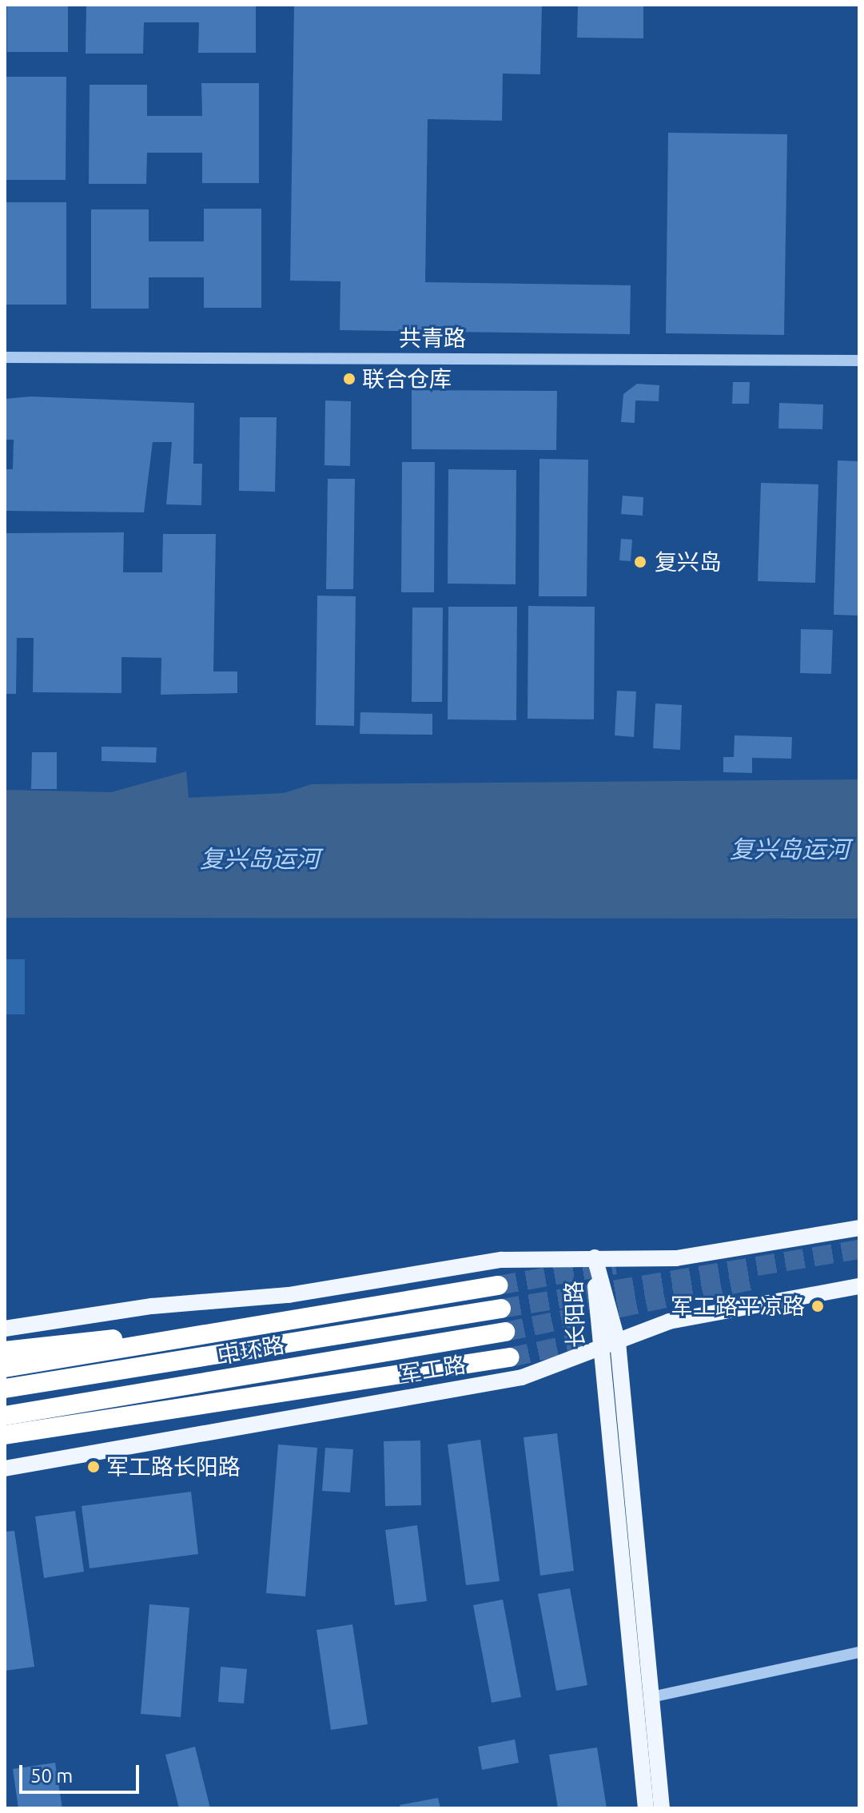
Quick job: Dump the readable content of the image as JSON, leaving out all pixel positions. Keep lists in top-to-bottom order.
{
  "streets": {
    "highway": ["中环路"],
    "main road": ["长阳路", "军工路"],
    "street": ["共青路"]
  },
  "crossings": [
    ["长阳路", "军工路"]
  ],
  "water": ["复兴岛运河"],
  "places": [
    "联合仓库",
    "复兴岛",
    "军工路平凉路",
    "军工路长阳路"
  ],
  "scale_bar": "50 m"
}
